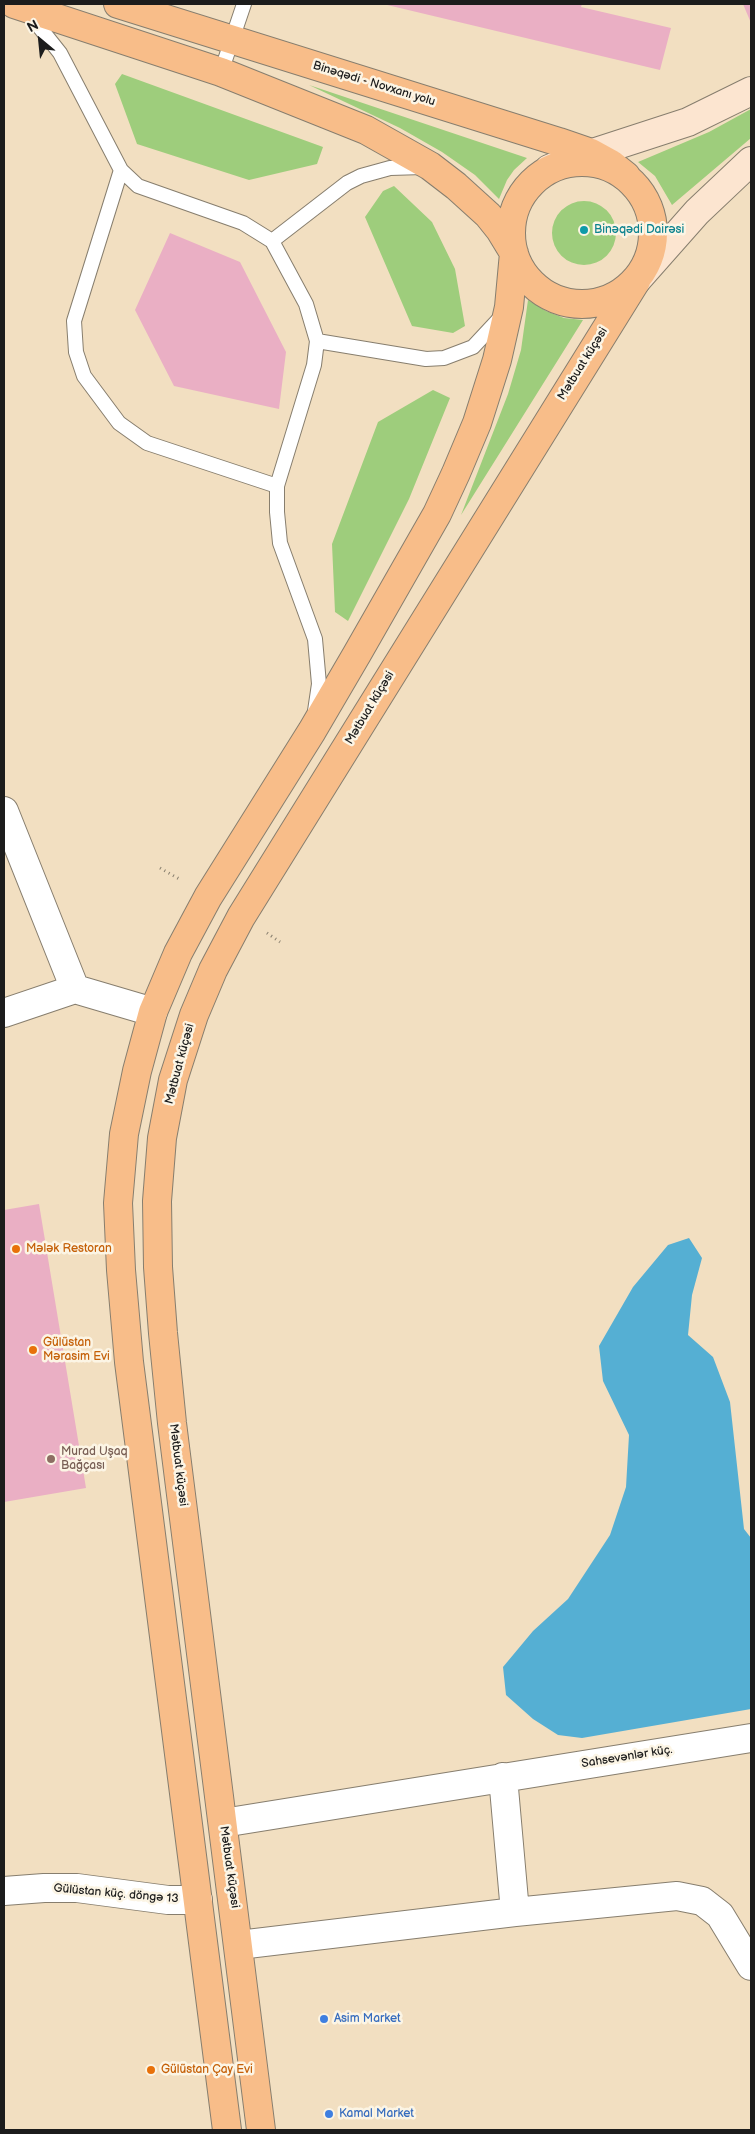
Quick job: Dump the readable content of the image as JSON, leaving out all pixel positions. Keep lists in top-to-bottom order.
{
  "streets": {
    "main road": ["Binəqədi - Novxanı yolu", "Mətbuat küçəsi"],
    "street": ["Sahsevənlər küç.", "Gülüstan küç. döngə 13"]
  },
  "crossings": [
    ["Binəqədi - Novxanı yolu", "Mətbuat küçəsi"],
    ["Mətbuat küçəsi", "Sahsevənlər küç."]
  ],
  "places": [
    "Binəqədi Dairəsi",
    "Mələk Restoran",
    "Gülüstan Mərasim Evi",
    "Murad Uşaq Bağçası",
    "Asim Market",
    "Gülüstan Çay Evi",
    "Kamal Market"
  ],
  "north": "top left"
}
